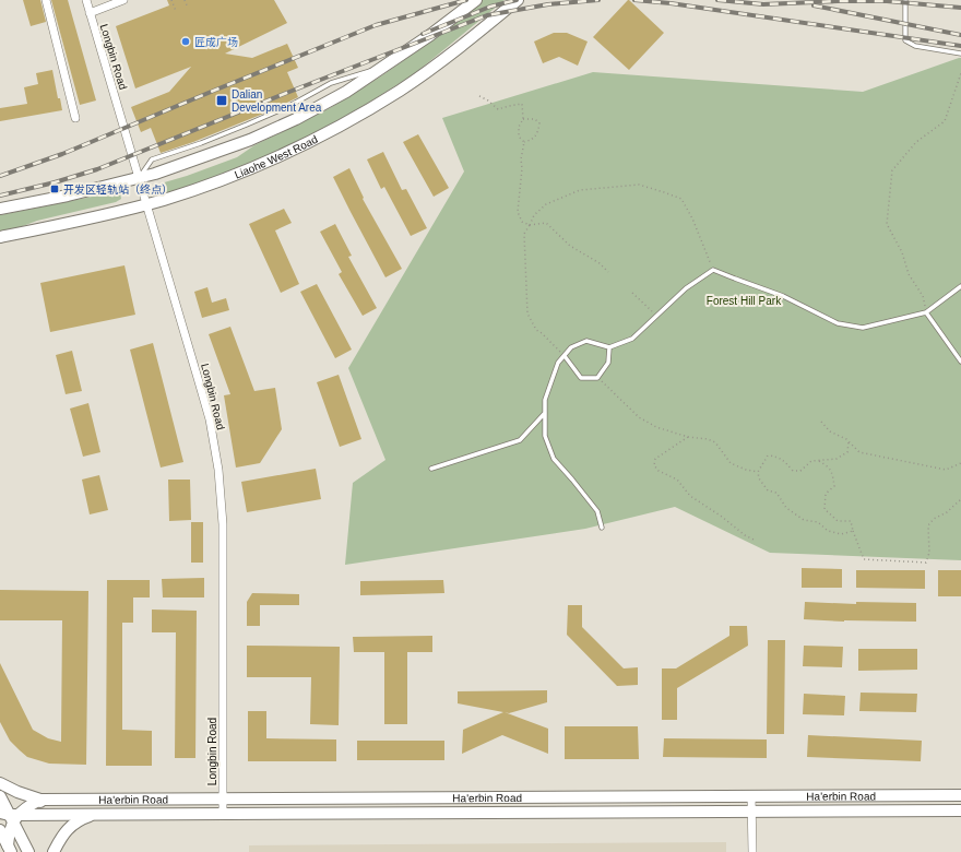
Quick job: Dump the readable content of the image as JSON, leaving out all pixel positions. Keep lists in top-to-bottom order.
{
  "streets": {
    "street": ["Longbin Road", "Liaohe West Road", "Ha'erbin Road"]
  },
  "crossings": [
    ["Longbin Road", "Liaohe West Road"],
    ["Longbin Road", "Ha'erbin Road"]
  ],
  "parks": ["Forest Hill Park"],
  "places": {
    "other": ["匠成广场"],
    "transit": ["Dalian Development Area", "开发区轻轨站（终点）"]
  }
}
